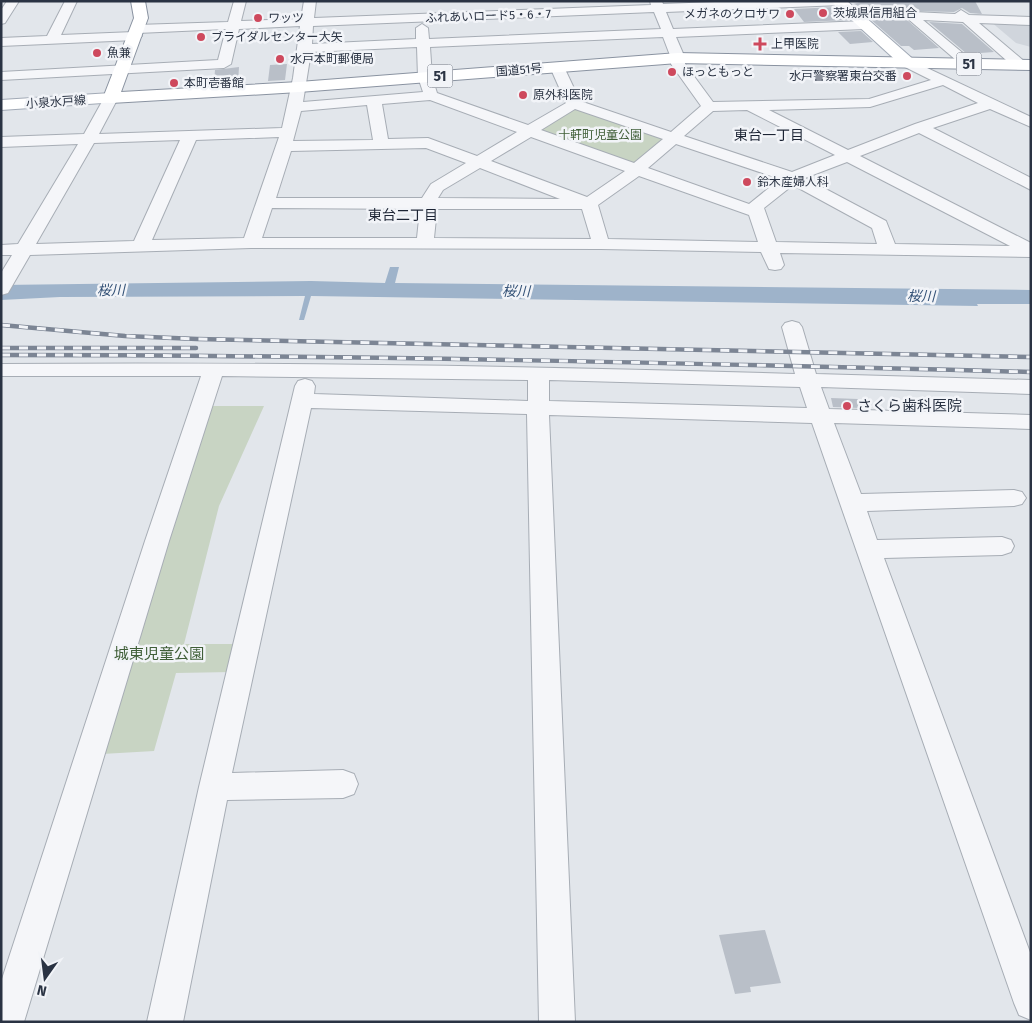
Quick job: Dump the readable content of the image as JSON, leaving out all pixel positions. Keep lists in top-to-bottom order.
{
  "streets": {
    "main road": ["51", "国道51号", "小泉水戸線"],
    "street": ["ふれあいロード5・6・7"]
  },
  "crossings": [
    ["国道51号", "小泉水戸線"]
  ],
  "districts": ["東台一丁目", "東台二丁目"],
  "water": ["桜川"],
  "parks": ["十軒町児童公園", "城東児童公園"],
  "places": {
    "other": [
      "茨城県信用組合",
      "メガネのクロサワ",
      "ワッツ",
      "ブライダルセンター大矢",
      "魚兼",
      "水戸本町郵便局",
      "ほっともっと",
      "水戸警察署東台交番",
      "本町壱番館",
      "原外科医院",
      "鈴木産婦人科",
      "さくら歯科医院"
    ],
    "health": ["上甲医院"]
  },
  "north": "bottom"
}
